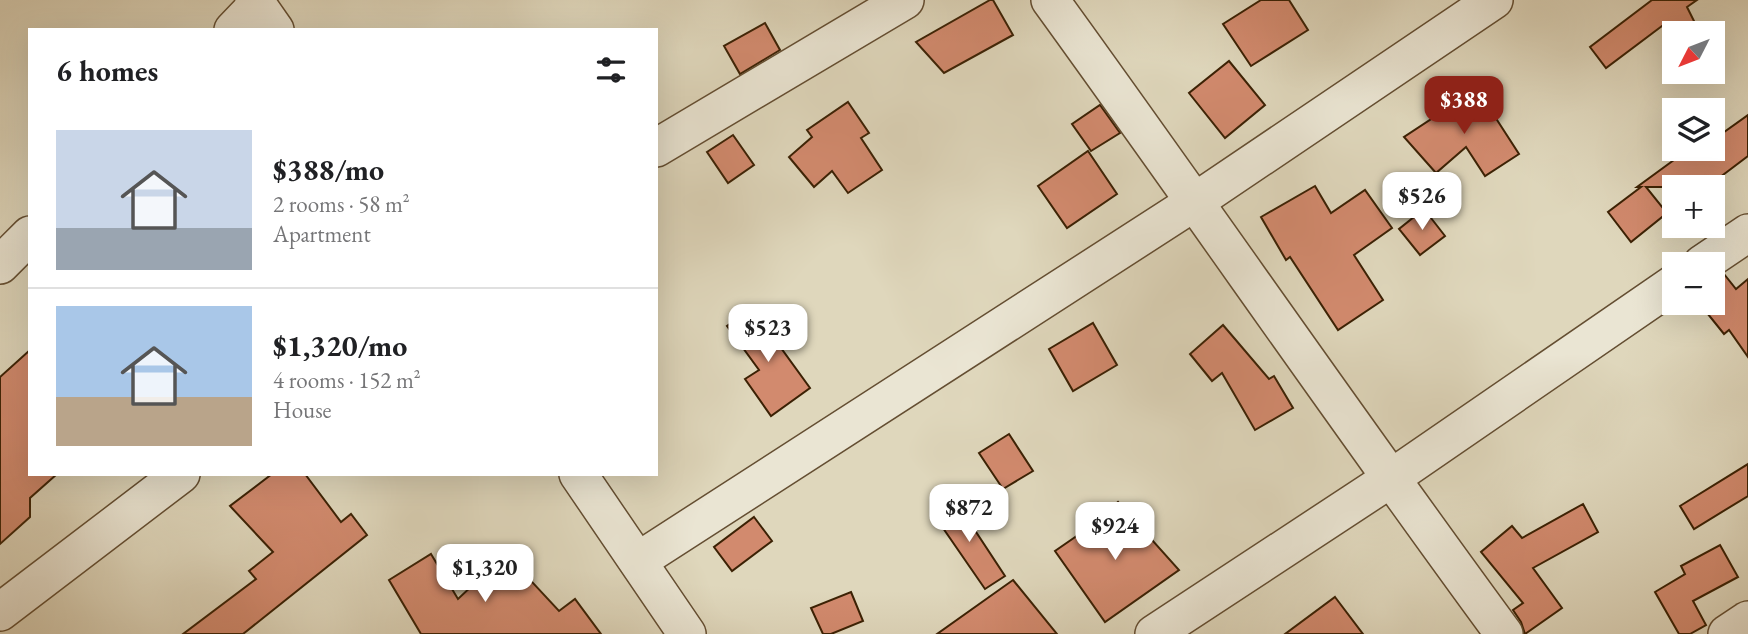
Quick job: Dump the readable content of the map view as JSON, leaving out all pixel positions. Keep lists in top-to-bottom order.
{
  "north": "bottom left",
  "page": {
    "map_buttons": ["+", "−"],
    "heading": "6 homes",
    "price": [
      "$388",
      "$526",
      "$523",
      "$872",
      "$924",
      "$1,320"
    ],
    "list": [
      {
        "name": "$388/mo",
        "note": "2 rooms · 58 m² · Apartment"
      },
      {
        "name": "$1,320/mo",
        "note": "4 rooms · 152 m² · House"
      }
    ]
  }
}
